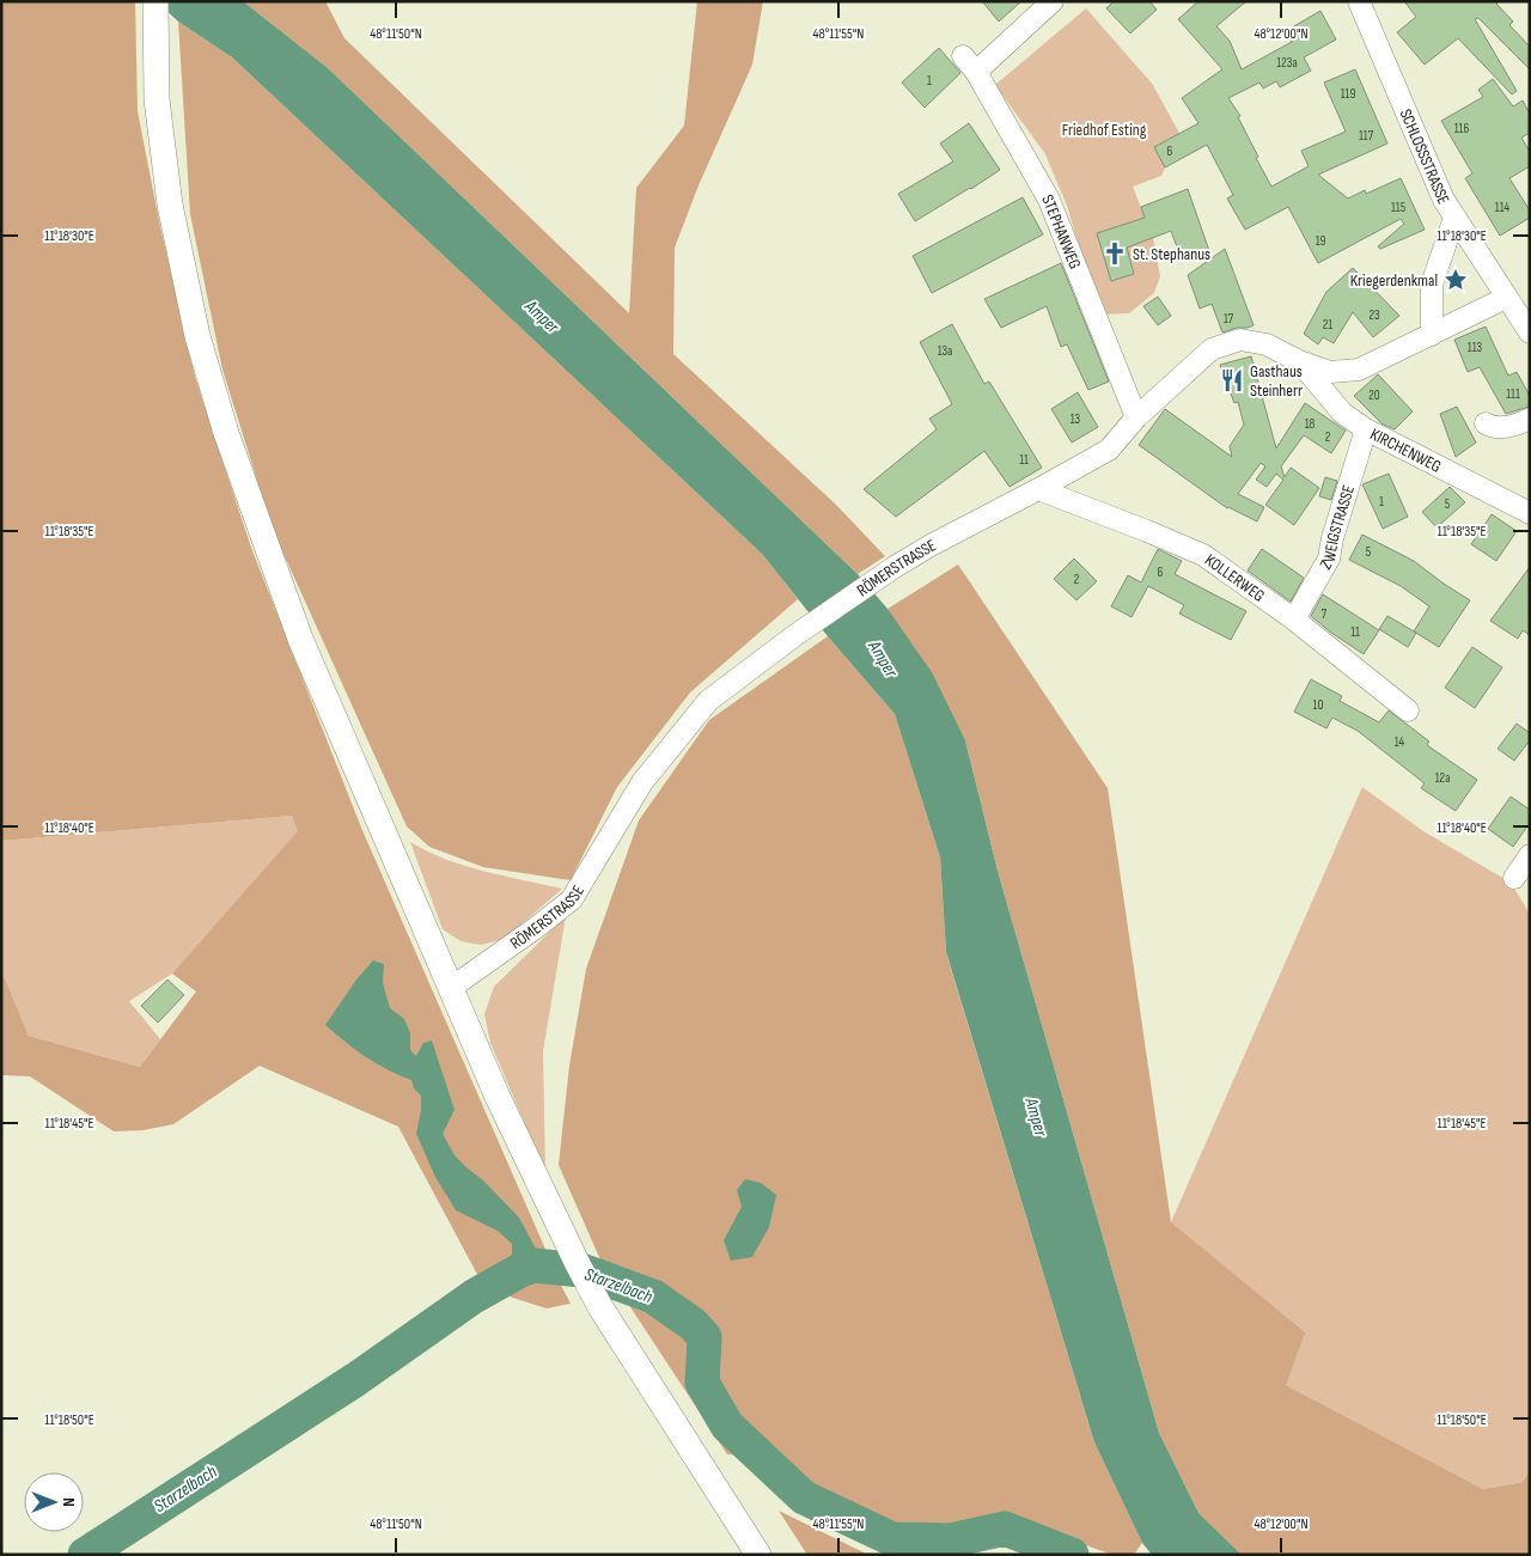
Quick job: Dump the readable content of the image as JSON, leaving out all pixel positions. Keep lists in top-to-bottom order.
{
  "streets": {
    "street": [
      "SCHLOSSSTRASSE",
      "STEPHANWEG",
      "KIRCHENWEG",
      "ZWEIGSTRASSE",
      "RÖMERSTRASSE",
      "KOLLERWEG"
    ]
  },
  "crossings": [
    ["SCHLOSSSTRASSE", "RÖMERSTRASSE"],
    ["STEPHANWEG", "RÖMERSTRASSE"],
    ["KIRCHENWEG", "ZWEIGSTRASSE"],
    ["KIRCHENWEG", "RÖMERSTRASSE"],
    ["ZWEIGSTRASSE", "KOLLERWEG"],
    ["RÖMERSTRASSE", "KOLLERWEG"]
  ],
  "water": ["Amper", "Starzelbach"],
  "parks": ["Friedhof Esting"],
  "places": {
    "church": ["St. Stephanus"],
    "place": ["Kriegerdenkmal"],
    "restaurant": ["Gasthaus Steinherr"]
  },
  "house_numbers": [
    "123a",
    "1",
    "119",
    "116",
    "117",
    "6",
    "115",
    "114",
    "19",
    "23",
    "17",
    "21",
    "113",
    "13a",
    "111",
    "20",
    "13",
    "18",
    "2",
    "11",
    "1",
    "5",
    "5",
    "6",
    "2",
    "7",
    "11",
    "10",
    "14",
    "12a"
  ],
  "north": "right",
  "coordinates": [
    "48°11'50\"N",
    "48°11'55\"N",
    "48°12'00\"N",
    "11°18'30\"E",
    "11°18'35\"E",
    "11°18'40\"E",
    "11°18'45\"E",
    "11°18'50\"E"
  ]
}
